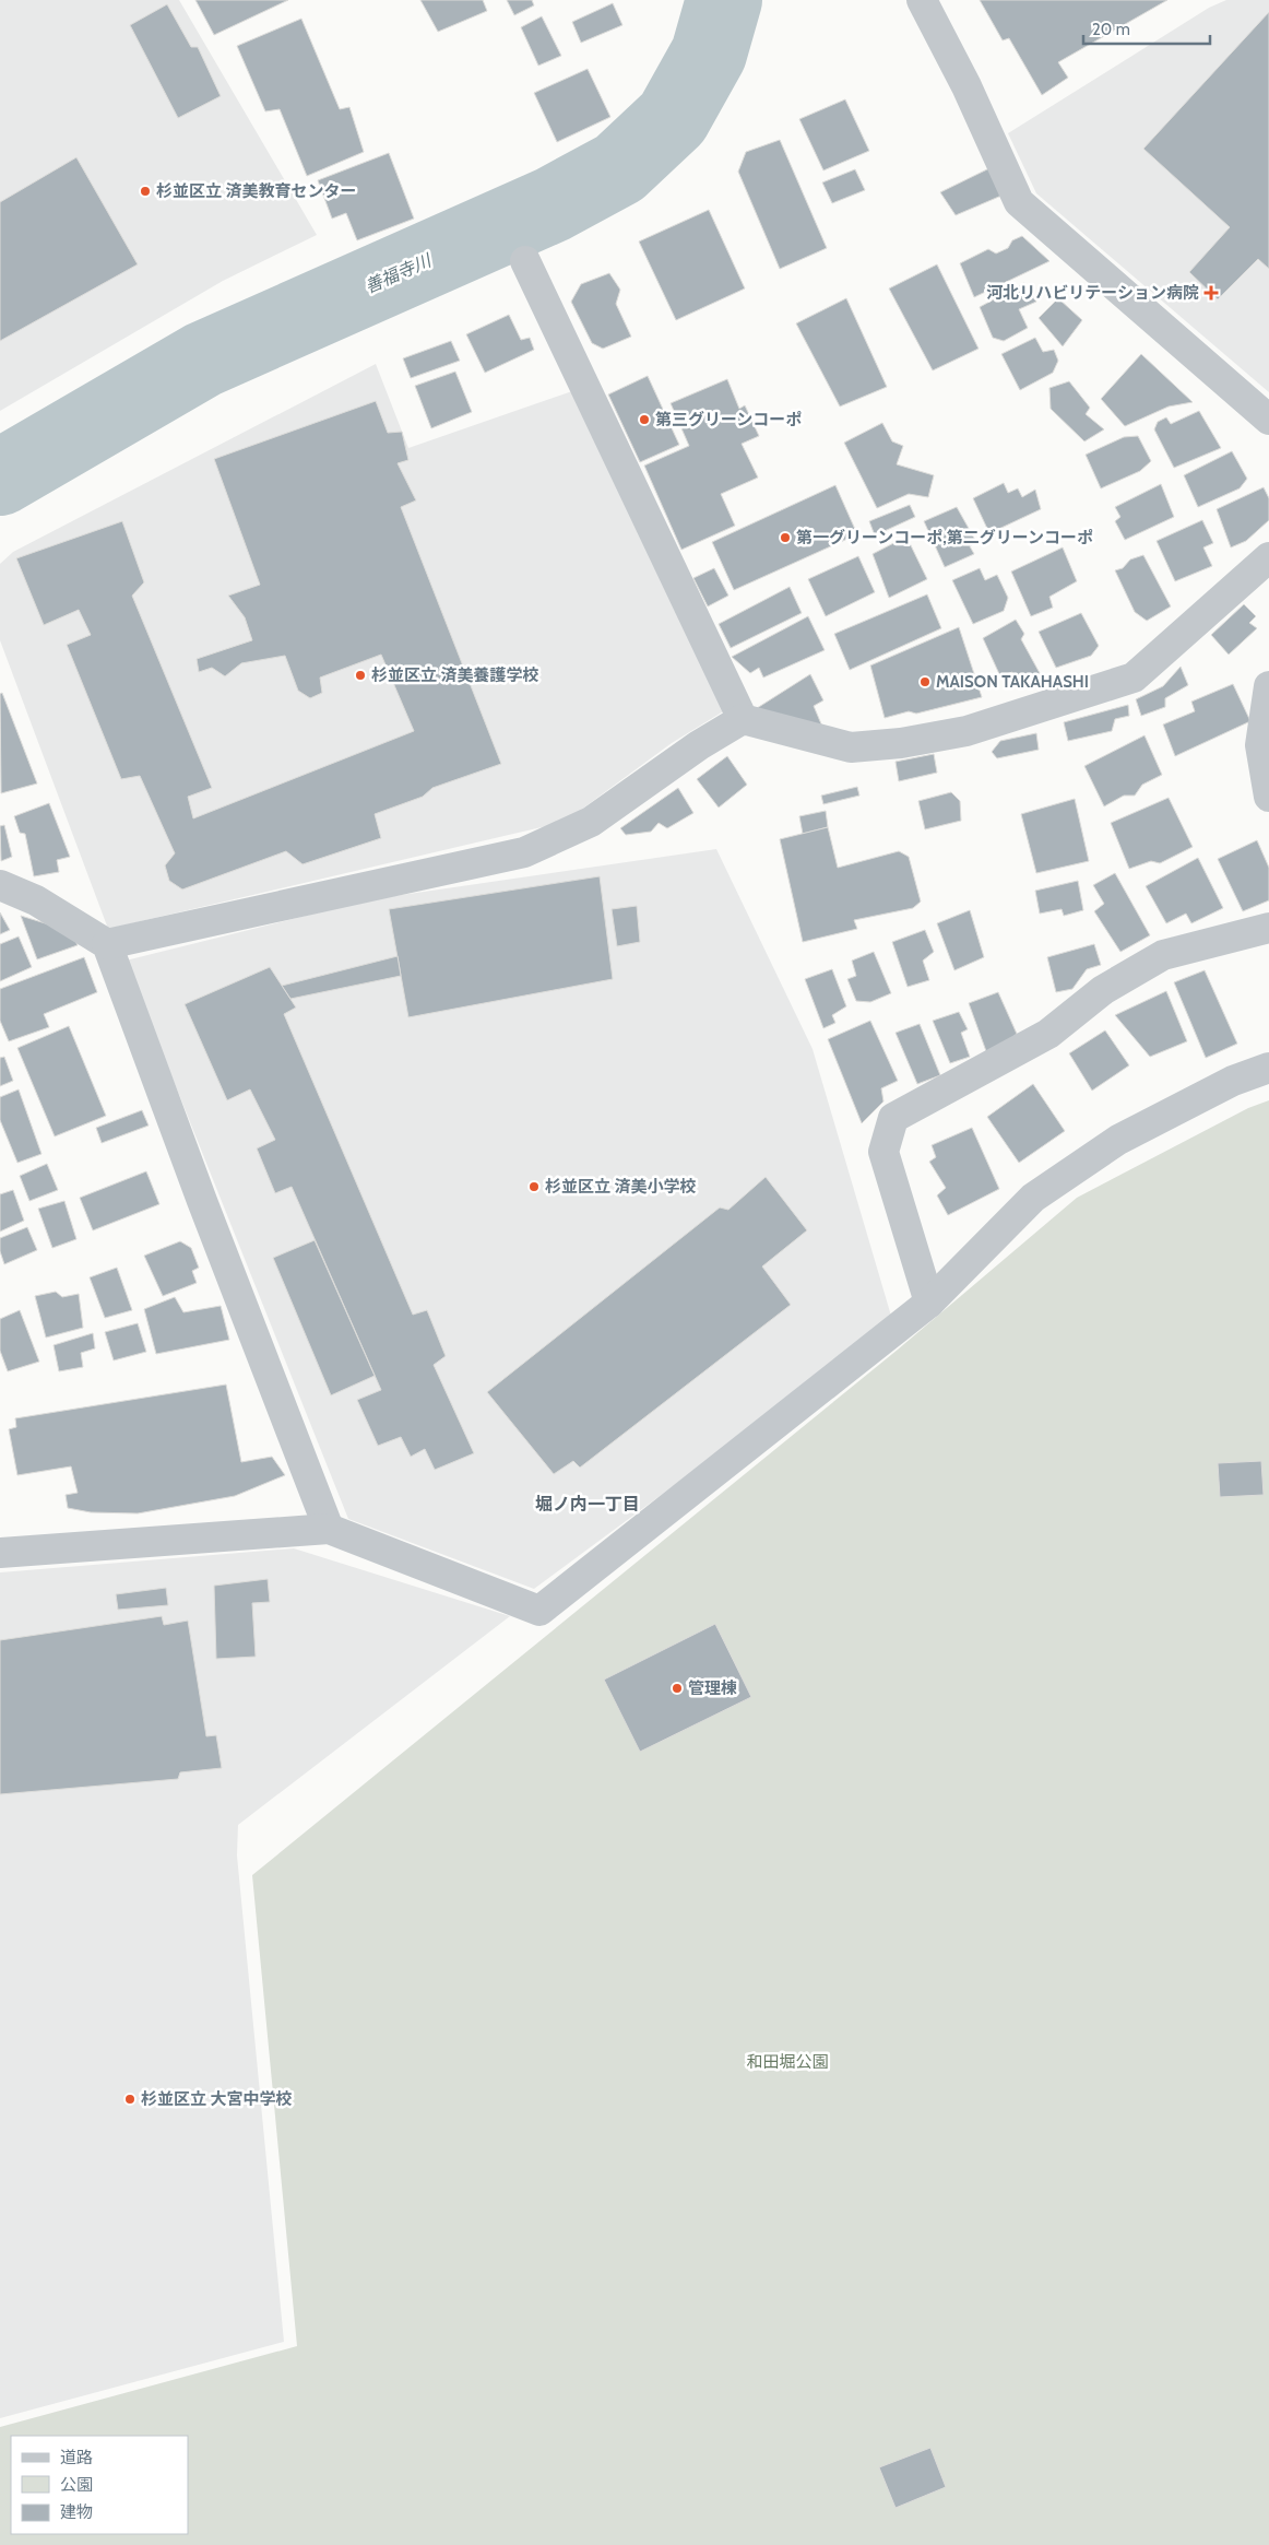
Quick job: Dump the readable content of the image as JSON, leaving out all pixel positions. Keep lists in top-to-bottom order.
{
  "districts": ["堀ノ内一丁目"],
  "water": ["善福寺川"],
  "parks": ["和田堀公園"],
  "places": {
    "other": [
      "杉並区立 済美教育センター",
      "第三グリーンコーポ",
      "第一グリーンコーポ,第二グリーンコーポ",
      "杉並区立 済美養護学校",
      "MAISON TAKAHASHI",
      "杉並区立 済美小学校",
      "管理棟",
      "杉並区立 大宮中学校"
    ],
    "health": ["河北リハビリテーション病院"]
  },
  "legend": ["道路", "公園", "建物"],
  "scale_bar": "20 m"
}
